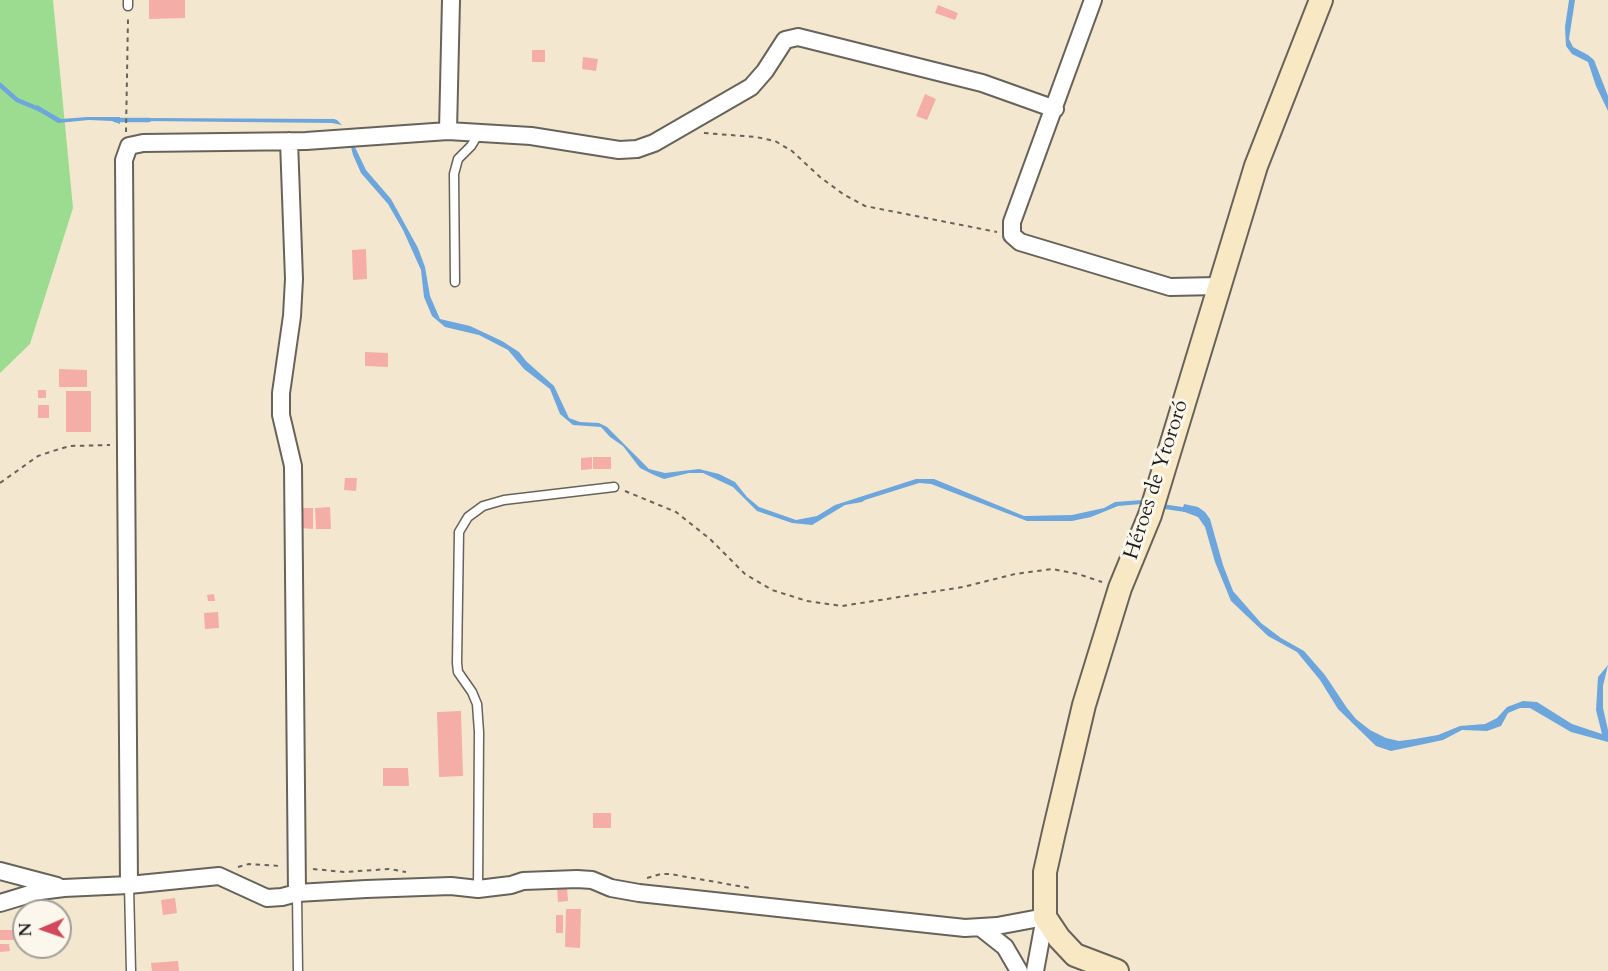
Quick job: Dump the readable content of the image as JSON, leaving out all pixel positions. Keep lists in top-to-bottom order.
{
  "streets": {
    "main road": ["Héroes de Ytororó"]
  },
  "north": "left"
}
